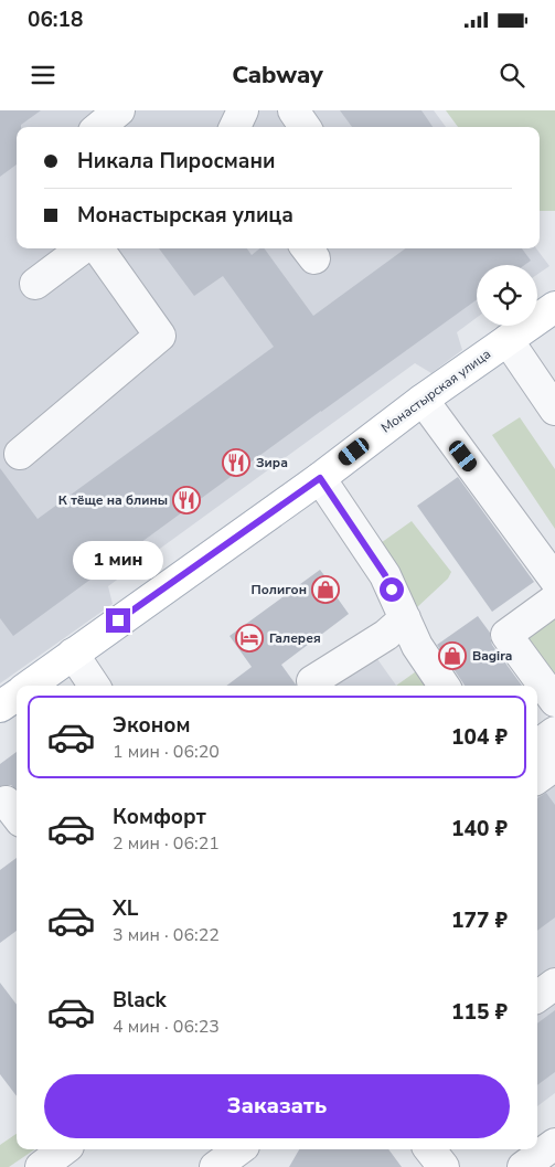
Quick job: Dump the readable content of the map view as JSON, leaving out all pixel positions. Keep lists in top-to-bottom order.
{
  "streets": {
    "main road": ["Монастырская улица"]
  },
  "places": {
    "restaurant": ["Зира", "К тёще на блины"],
    "shop": ["Полигон", "Bagira"],
    "hotel": ["Галерея"]
  },
  "page": {
    "status": "06:18",
    "header": "Cabway",
    "banner": ["Никала Пиросмани", "Монастырская улица"],
    "bubble": "1 мин",
    "list": [
      {
        "name": "Эконом",
        "note": "1 мин · 06:20",
        "value": "104 ₽"
      },
      {
        "name": "Комфорт",
        "note": "2 мин · 06:21",
        "value": "140 ₽"
      },
      {
        "name": "XL",
        "note": "3 мин · 06:22",
        "value": "177 ₽"
      },
      {
        "name": "Black",
        "note": "4 мин · 06:23",
        "value": "115 ₽"
      }
    ],
    "buttons": "Заказать"
  }
}
